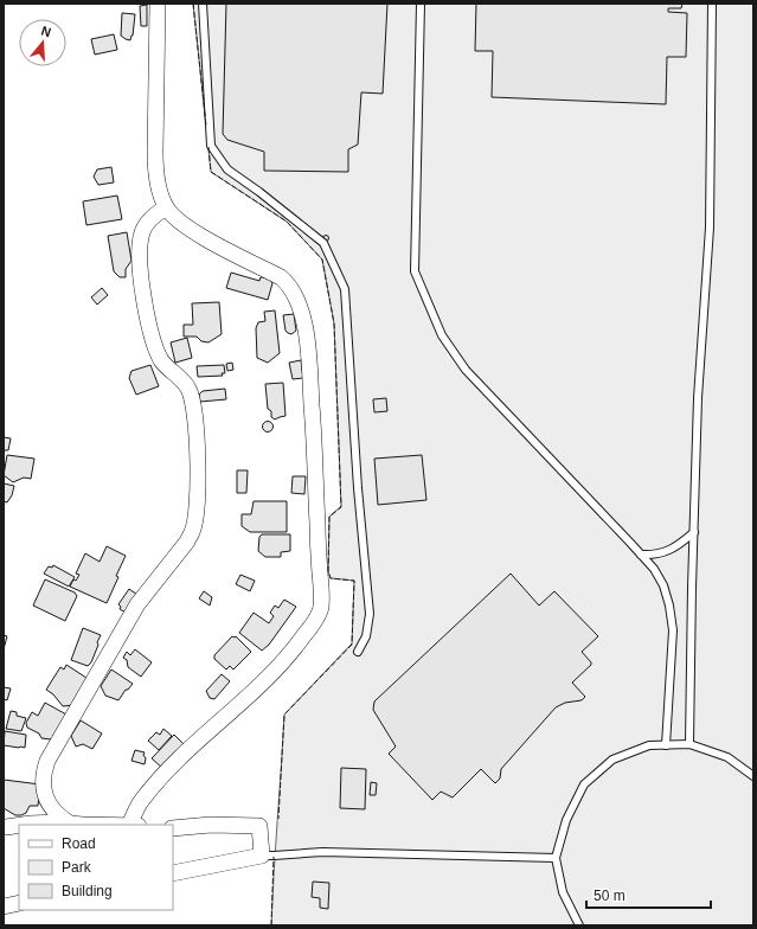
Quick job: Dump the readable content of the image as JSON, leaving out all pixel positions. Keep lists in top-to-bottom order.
{
  "legend": ["Road", "Park", "Building"],
  "scale_bar": "50 m",
  "north": "top"
}
